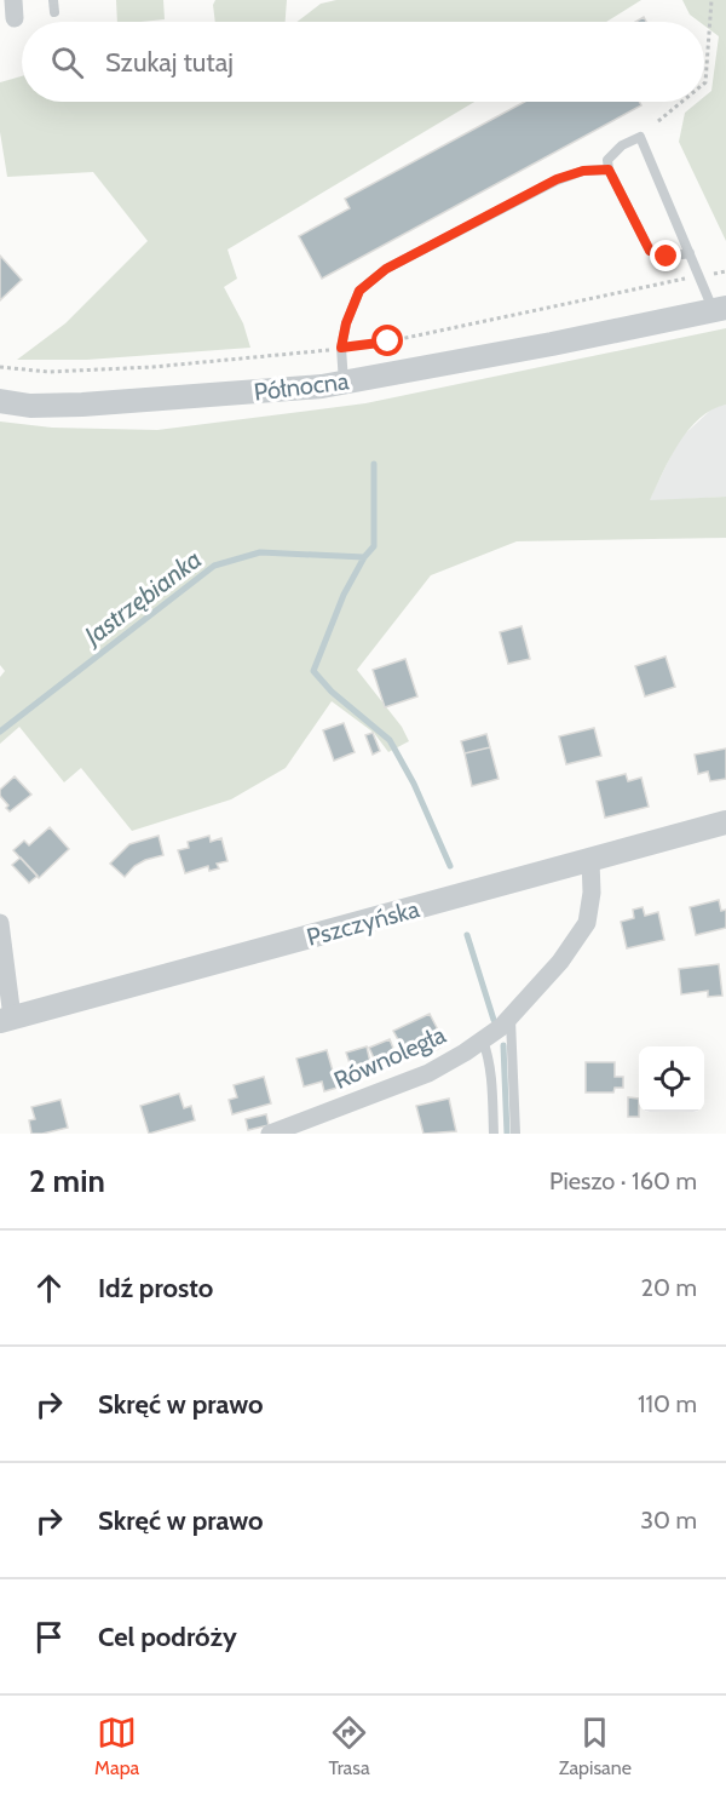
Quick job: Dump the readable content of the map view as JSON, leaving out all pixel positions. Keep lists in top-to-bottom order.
{
  "streets": {
    "street": ["Północna", "Pszczyńska", "Równoległa"]
  },
  "crossings": [
    ["Pszczyńska", "Równoległa"]
  ],
  "water": ["Jastrzębianka"],
  "page": {
    "search": "Szukaj tutaj",
    "heading": ["2 min", "Pieszo · 160 m"],
    "list": [
      ["Idź prosto", "20 m"],
      ["Skręć w prawo", "110 m"],
      ["Skręć w prawo", "30 m"],
      "Cel podróży"
    ],
    "nav": ["Mapa", "Trasa", "Zapisane"]
  }
}
